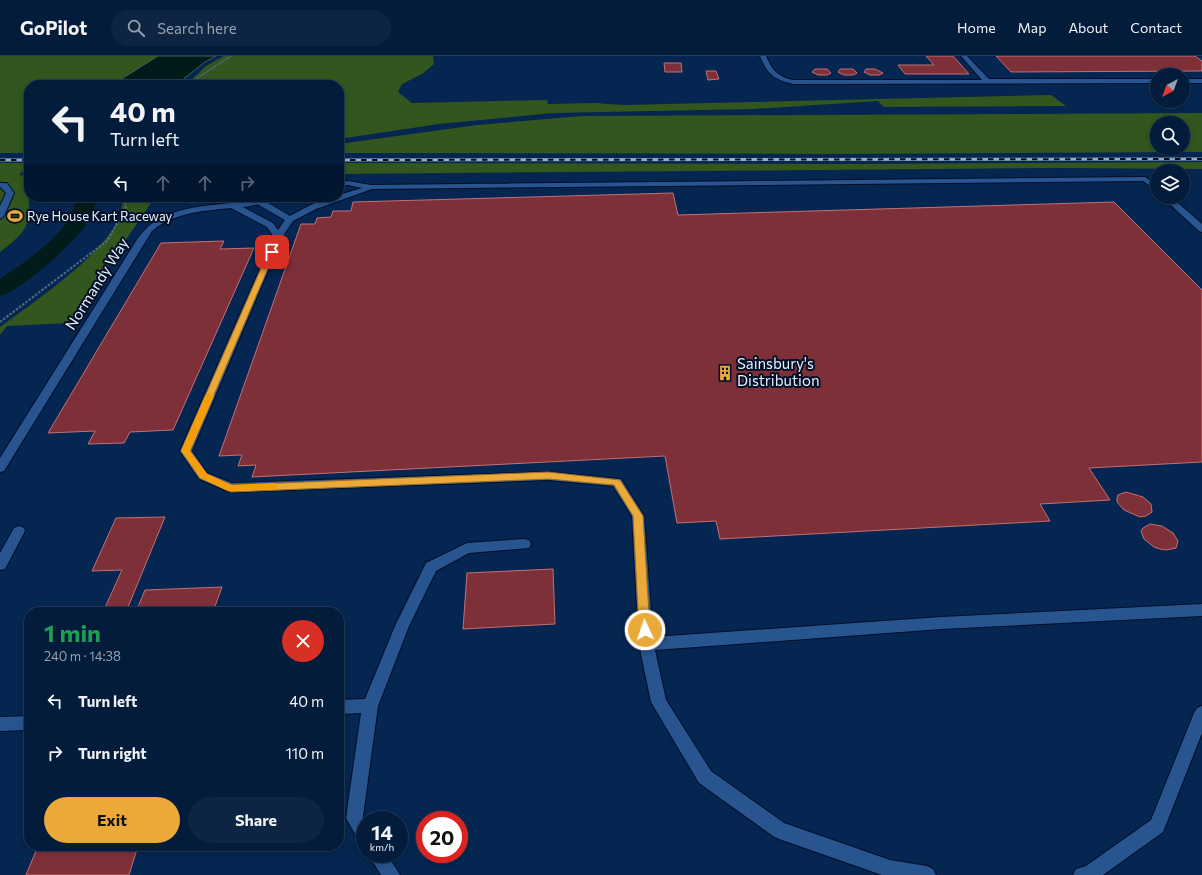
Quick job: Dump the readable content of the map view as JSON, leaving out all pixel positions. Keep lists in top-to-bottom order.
{
  "streets": {
    "street": ["Normandy Way"]
  },
  "places": {
    "sports": ["Rye House Kart Raceway"],
    "building": ["Sainsbury's Distribution"]
  },
  "north": "bottom left",
  "page": {
    "header": "GoPilot",
    "search": "Search here",
    "nav": [
      "Home",
      "Map",
      "About",
      "Contact"
    ],
    "turn": ["40 m", "Turn left"],
    "heading": ["1 min", "240 m · 14:38"],
    "list": [
      {
        "name": "Turn left",
        "value": "40 m"
      },
      {
        "name": "Turn right",
        "value": "110 m"
      }
    ],
    "buttons": ["Exit", "Share"],
    "speed": "14 km/h",
    "limit": "20"
  }
}
